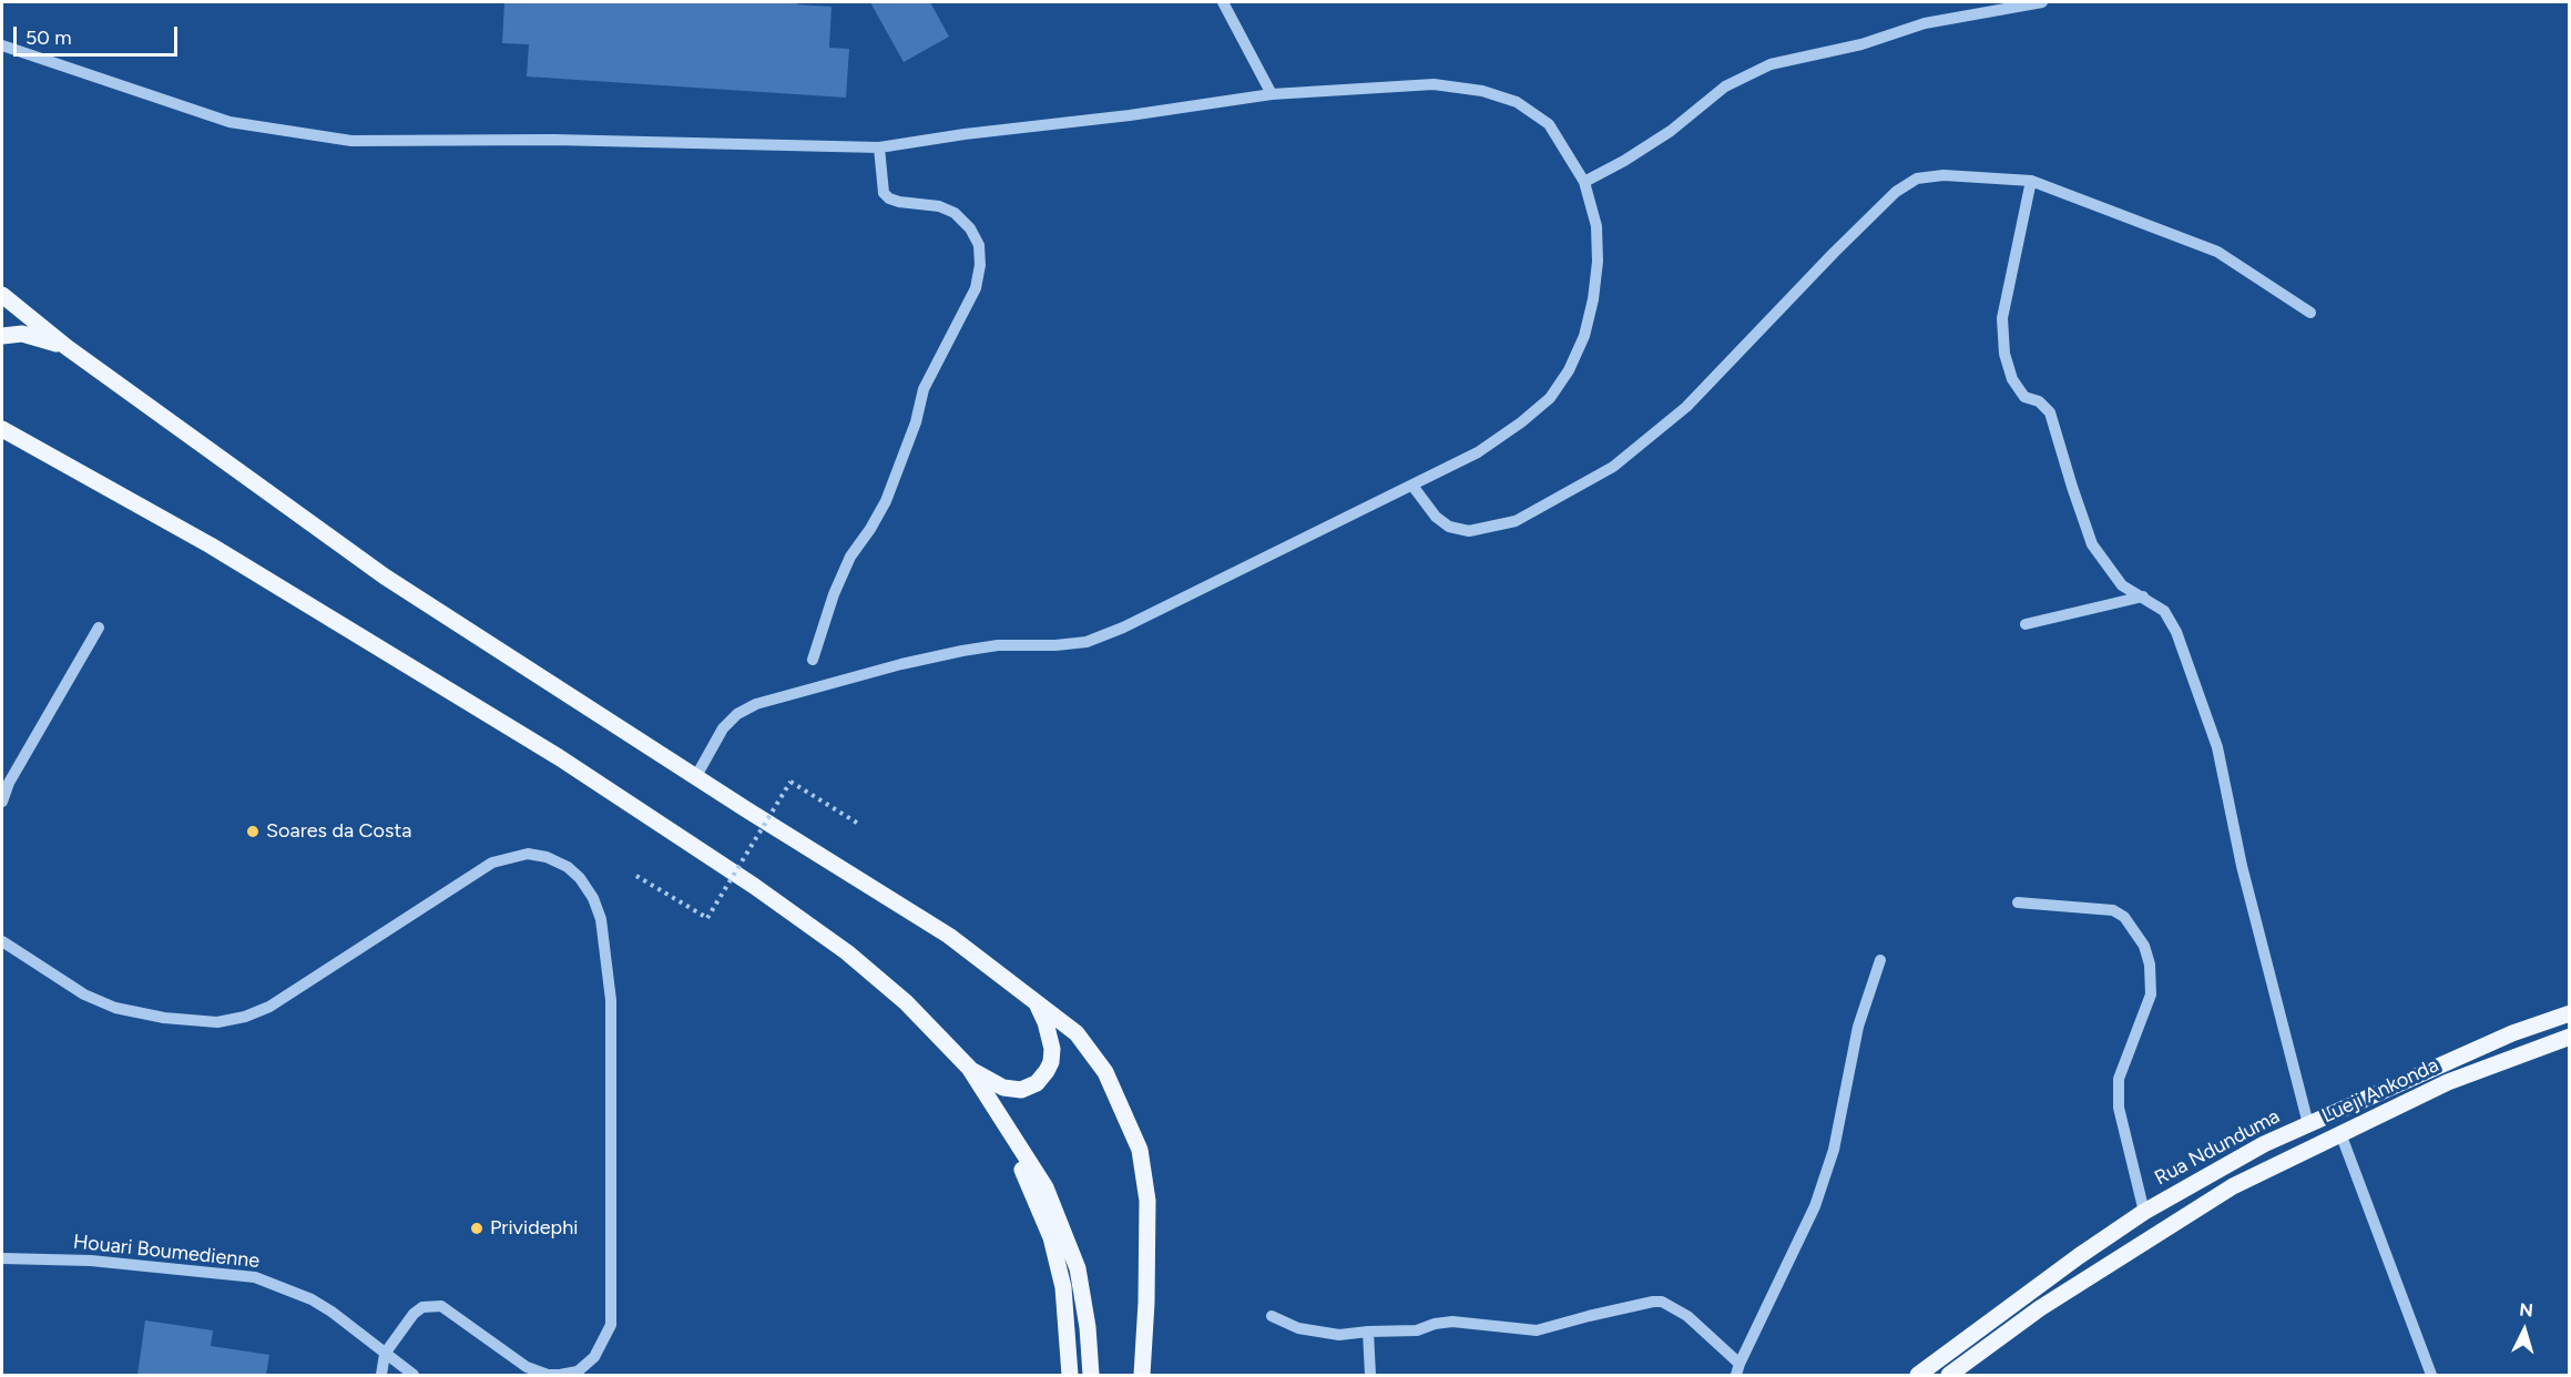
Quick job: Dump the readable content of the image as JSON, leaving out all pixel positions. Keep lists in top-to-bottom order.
{
  "streets": {
    "main road": ["Lueji Ankonda", "Rua Ndunduma"],
    "street": ["Houari Boumedienne"]
  },
  "places": ["Soares da Costa", "Prividephi"],
  "scale_bar": "50 m",
  "north": "top"
}
